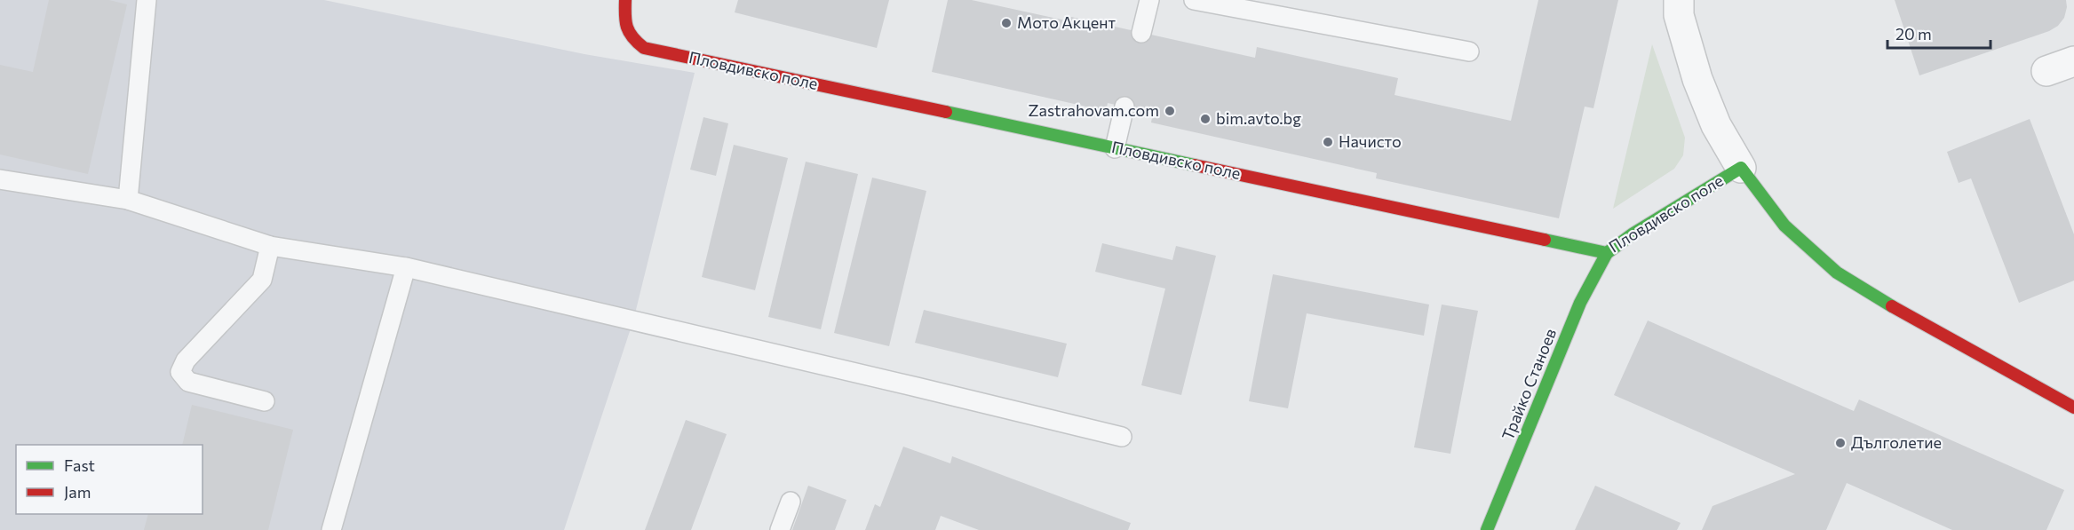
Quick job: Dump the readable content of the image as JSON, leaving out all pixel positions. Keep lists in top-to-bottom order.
{
  "streets": {
    "street": ["Пловдивско поле", "Трайко Станоев"]
  },
  "crossings": [
    ["Пловдивско поле", "Трайко Станоев"]
  ],
  "places": [
    "Мото Акцент",
    "Zastrahovam.com",
    "bim.avto.bg",
    "Начисто",
    "Дълголетие"
  ],
  "legend": ["Fast", "Jam"],
  "scale_bar": "20 m"
}
